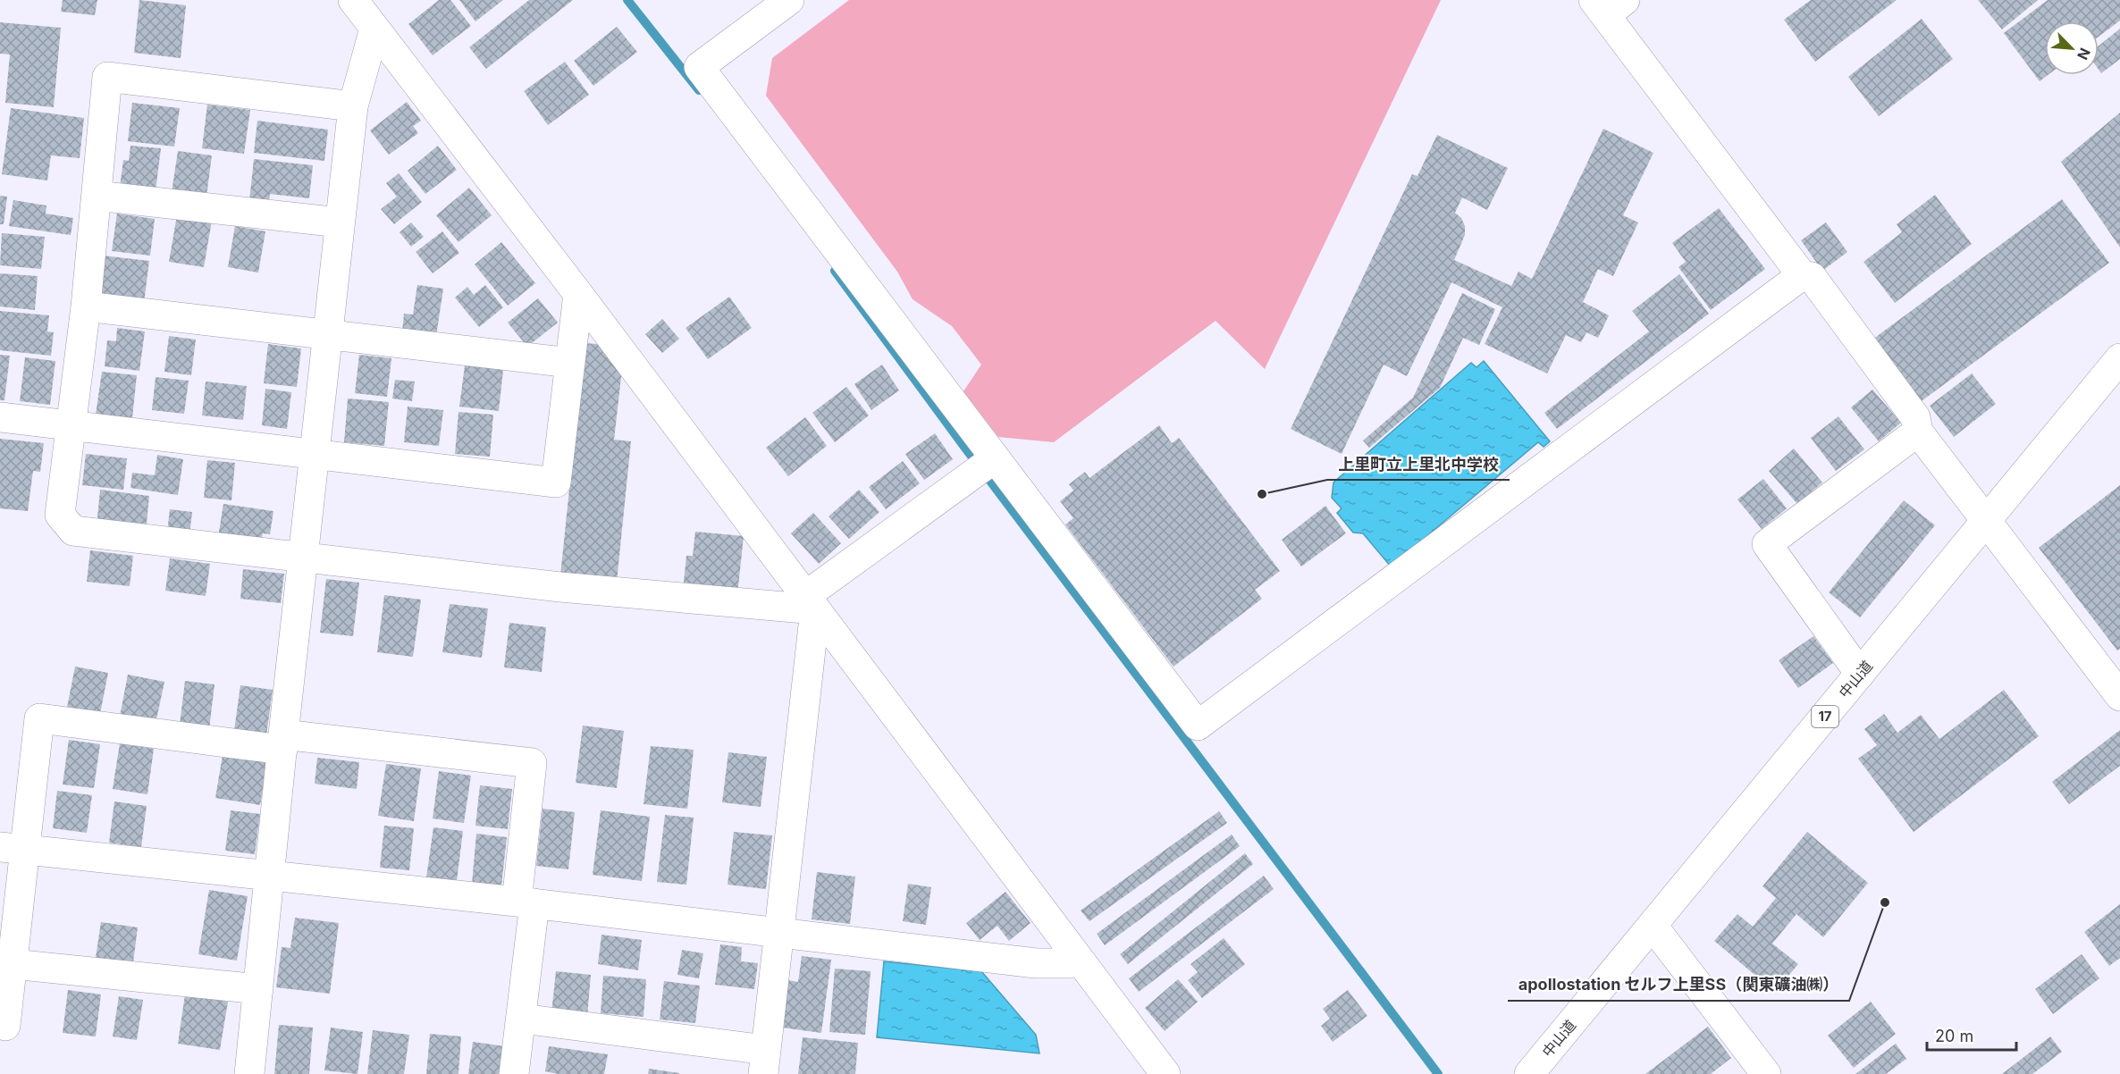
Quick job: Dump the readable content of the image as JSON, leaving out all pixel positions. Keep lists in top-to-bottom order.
{
  "streets": {
    "main road": ["中山道", "17"]
  },
  "places": ["上里町立上里北中学校", "apollostation セルフ上里SS（関東礦油㈱）"],
  "scale_bar": "20 m",
  "north": "bottom right"
}
